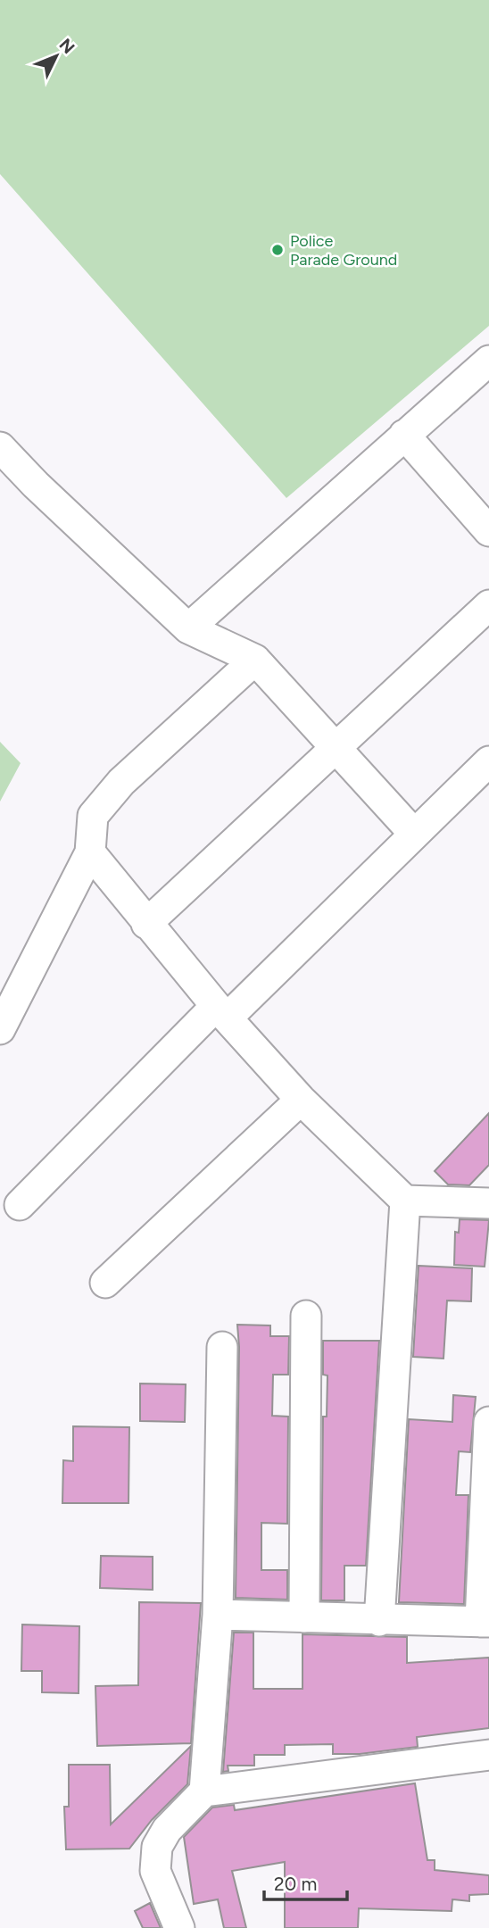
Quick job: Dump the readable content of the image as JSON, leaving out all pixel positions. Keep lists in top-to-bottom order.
{
  "places": ["Police Parade Ground"],
  "scale_bar": "20 m",
  "north": "top right"
}
